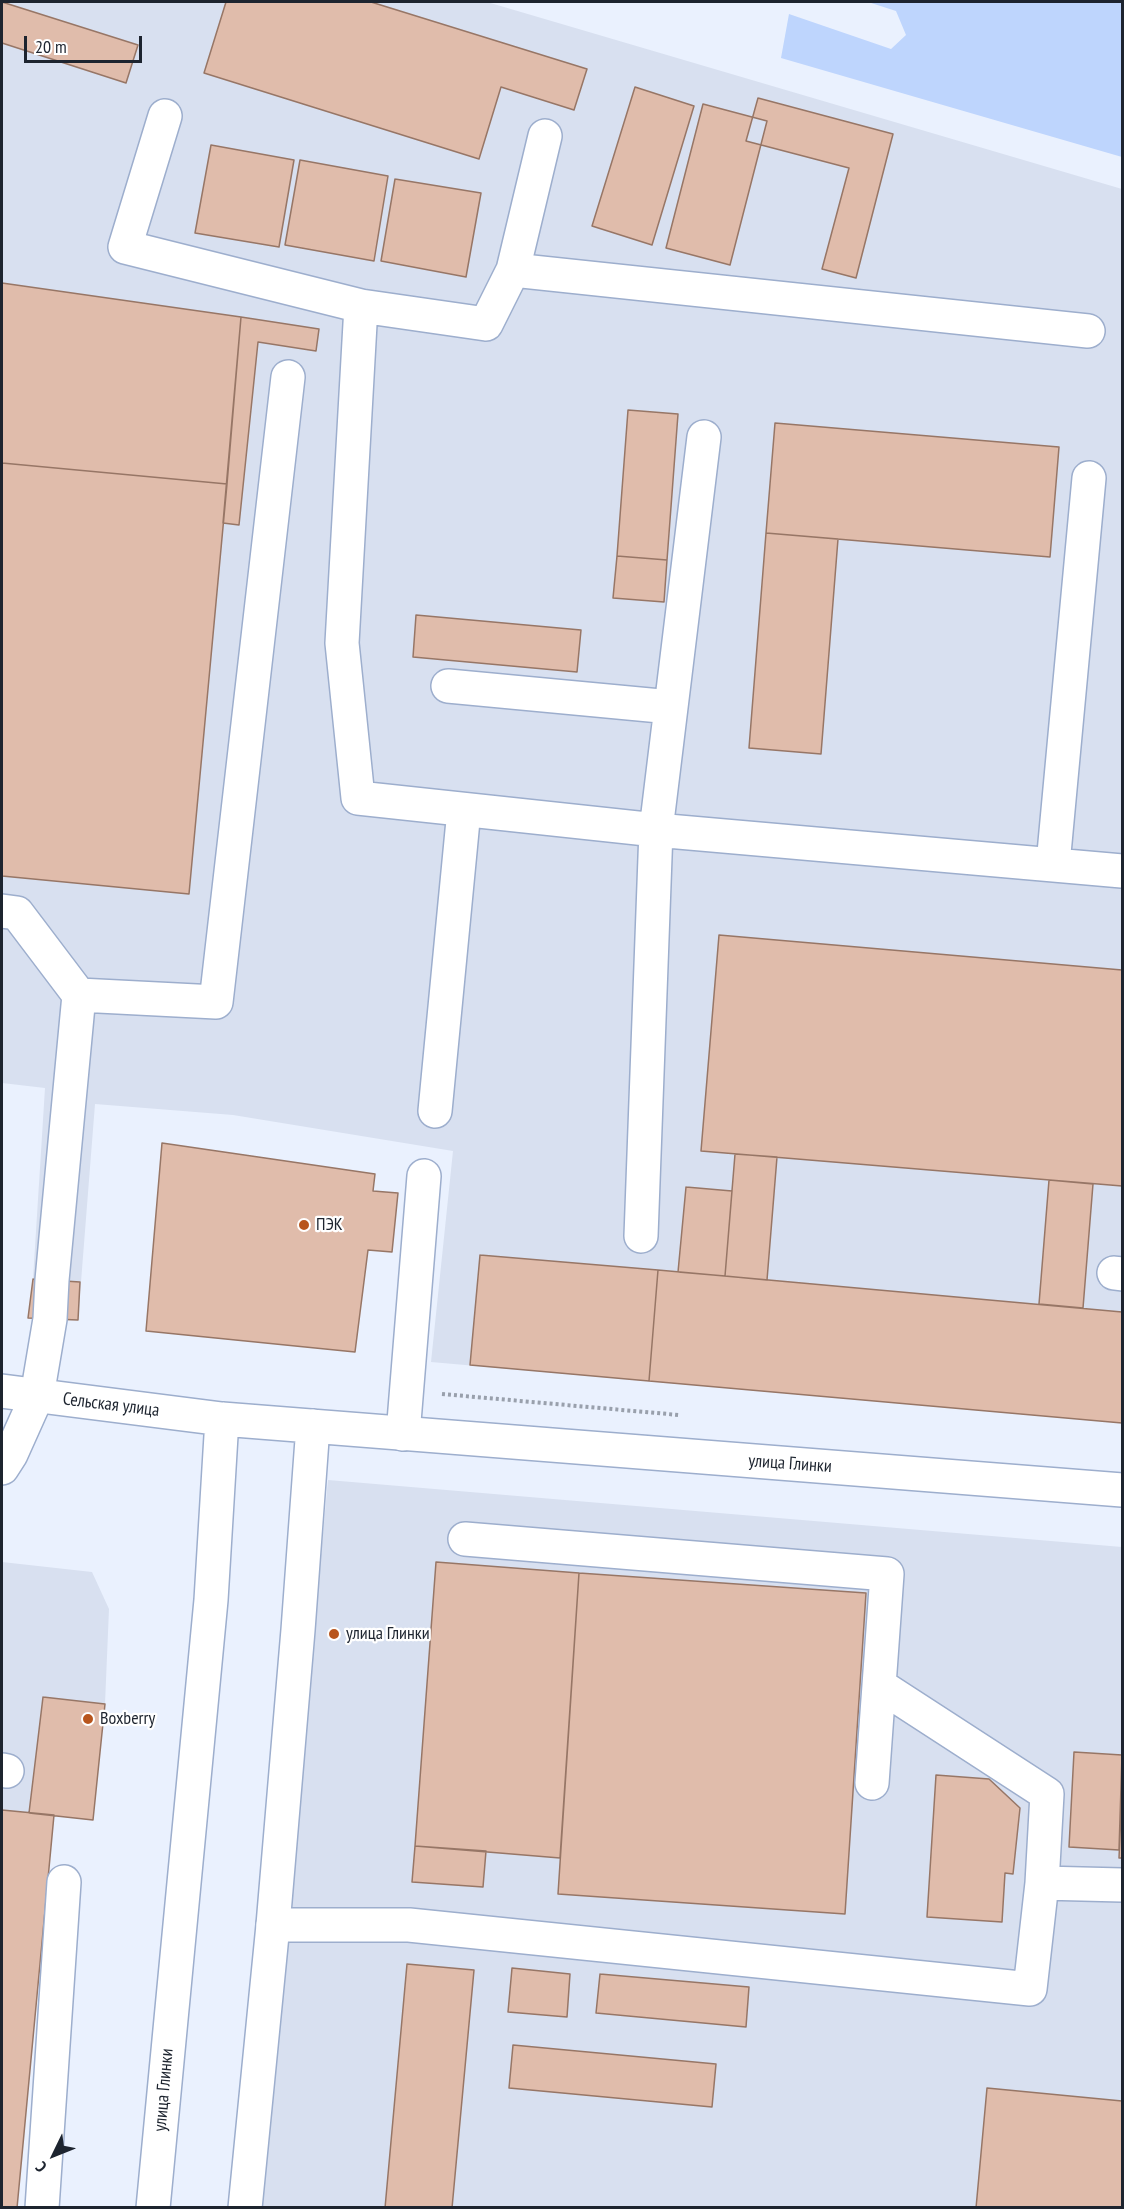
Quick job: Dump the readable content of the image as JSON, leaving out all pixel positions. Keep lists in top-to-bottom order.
{
  "streets": {
    "main road": ["Сельская улица", "улица Глинки"]
  },
  "crossings": [
    ["Сельская улица", "улица Глинки"]
  ],
  "places": ["ПЭК", "улица Глинки", "Boxberry"],
  "scale_bar": "20 m",
  "north": "bottom left"
}
